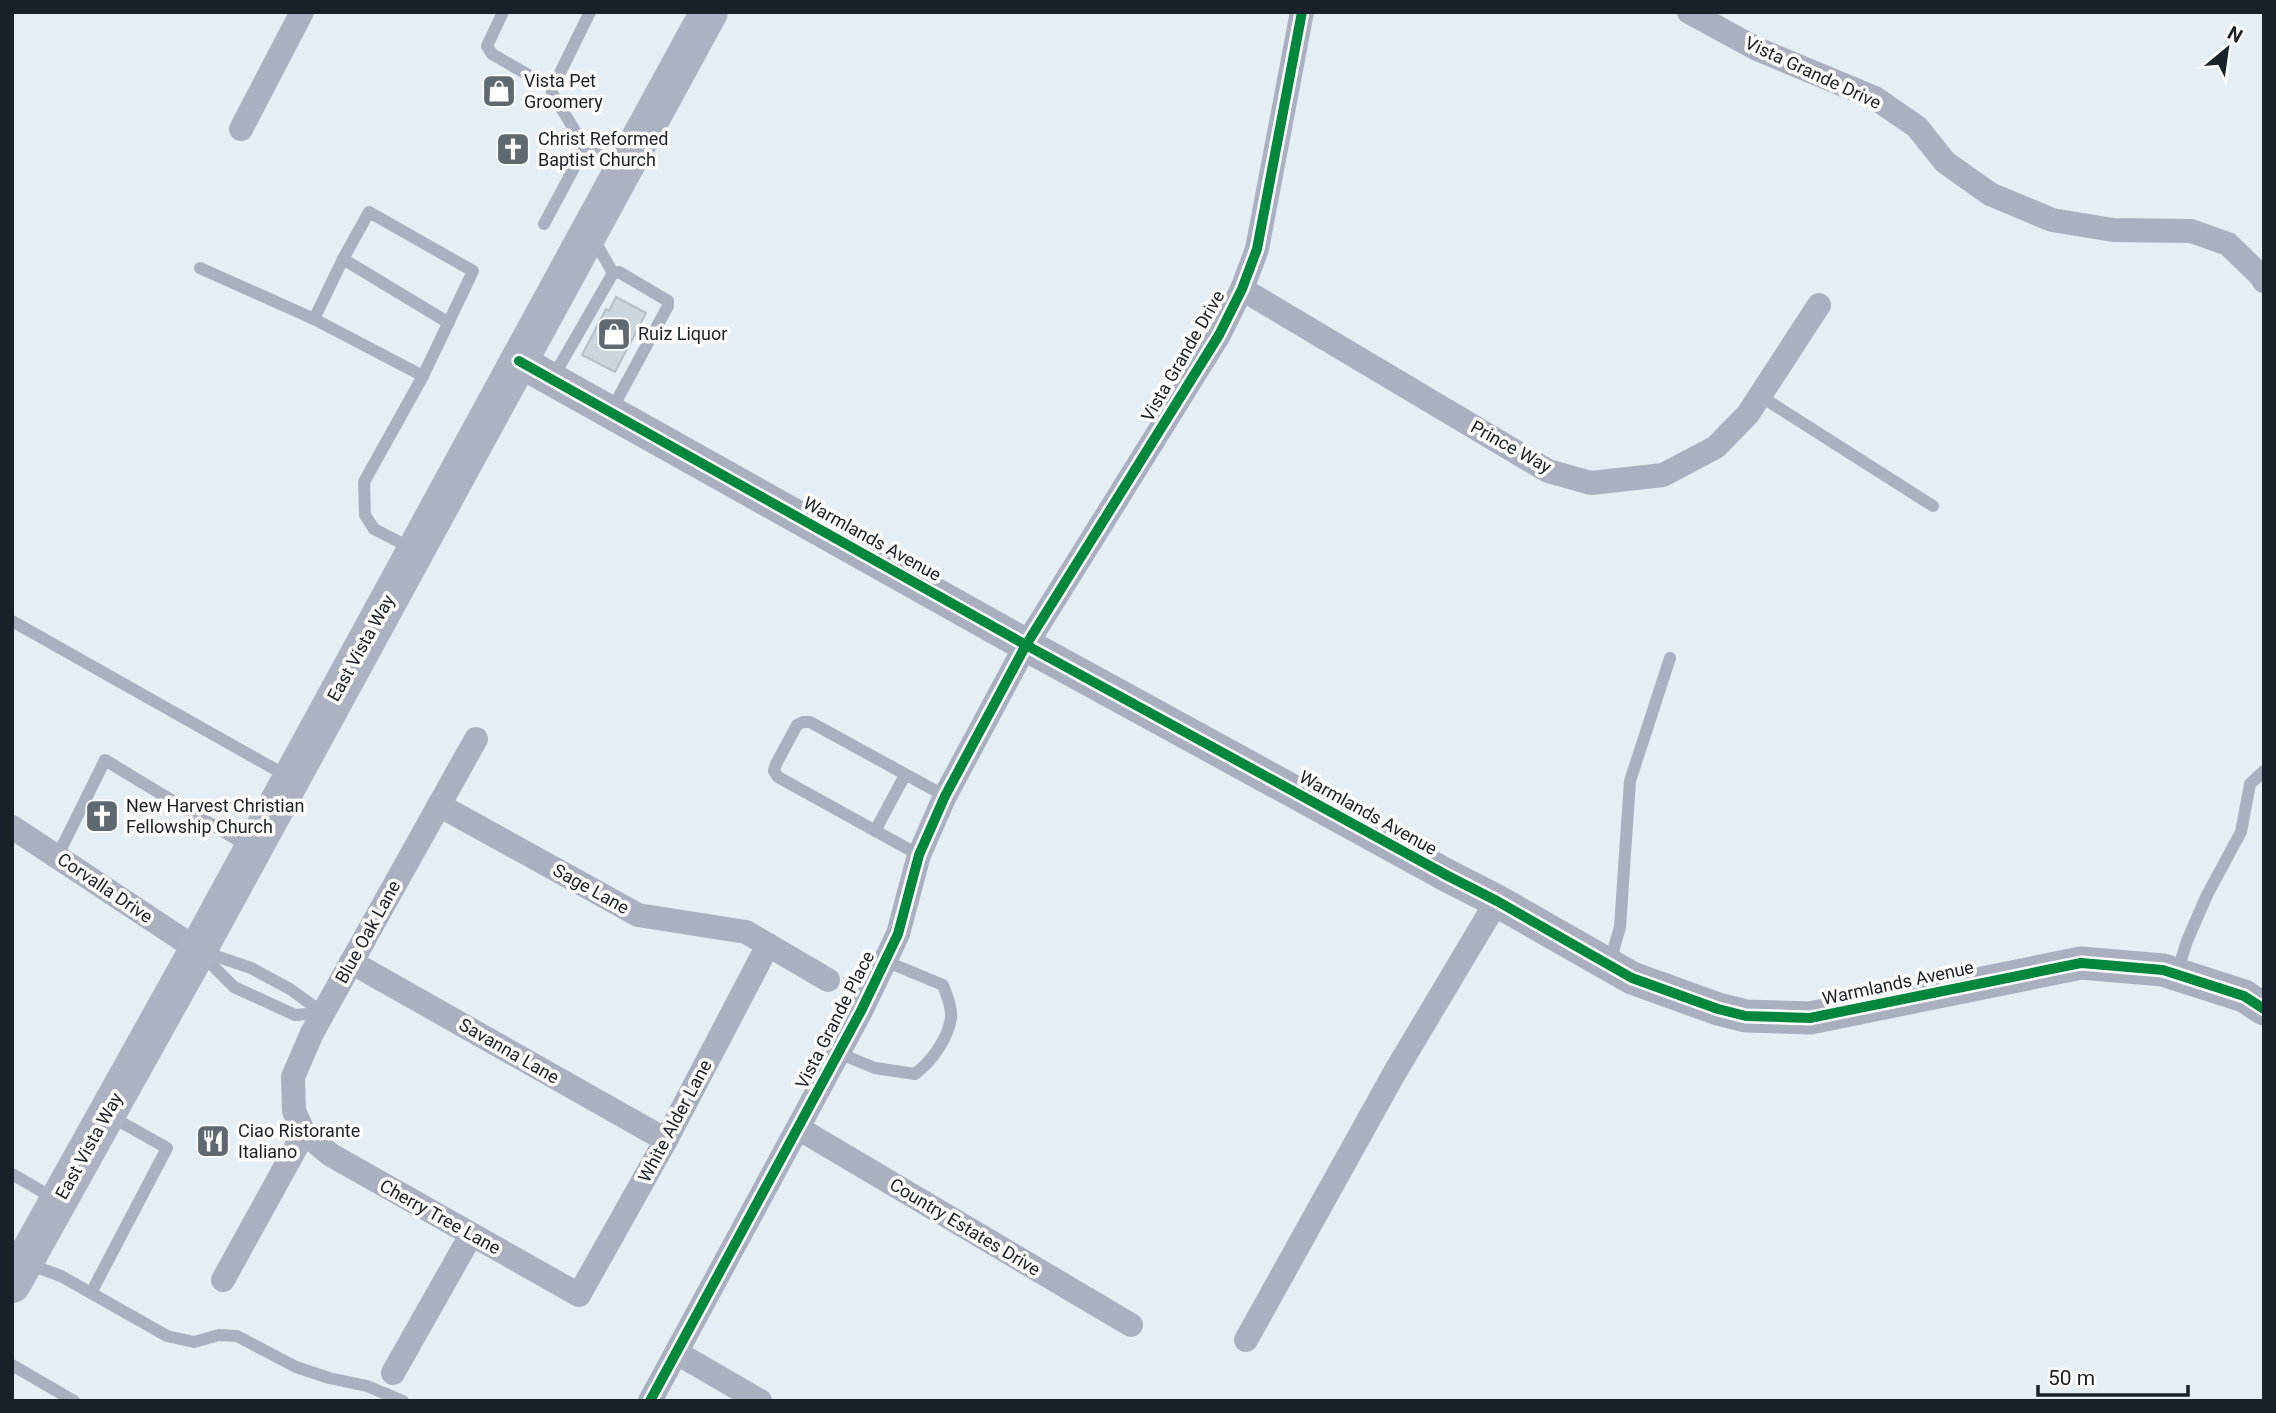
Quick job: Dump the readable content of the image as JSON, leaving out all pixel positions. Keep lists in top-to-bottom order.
{
  "streets": {
    "main road": ["East Vista Way"],
    "street": [
      "Vista Grande Drive",
      "Prince Way",
      "Warmlands Avenue",
      "Corvalla Drive",
      "Sage Lane",
      "Blue Oak Lane",
      "Vista Grande Place",
      "Savanna Lane",
      "White Alder Lane",
      "Cherry Tree Lane",
      "Country Estates Drive"
    ]
  },
  "crossings": [
    ["Vista Grande Drive", "Prince Way"],
    ["Vista Grande Drive", "Warmlands Avenue"],
    ["Vista Grande Drive", "Vista Grande Place"],
    ["Warmlands Avenue", "East Vista Way"],
    ["Warmlands Avenue", "Vista Grande Place"],
    ["East Vista Way", "Corvalla Drive"],
    ["Sage Lane", "Blue Oak Lane"],
    ["Sage Lane", "White Alder Lane"],
    ["Blue Oak Lane", "Savanna Lane"],
    ["Blue Oak Lane", "Cherry Tree Lane"],
    ["Vista Grande Place", "Country Estates Drive"],
    ["Savanna Lane", "White Alder Lane"],
    ["White Alder Lane", "Cherry Tree Lane"]
  ],
  "places": {
    "shop": ["Vista Pet Groomery", "Ruiz Liquor"],
    "church": ["Christ Reformed Baptist Church", "New Harvest Christian Fellowship Church"],
    "restaurant": ["Ciao Ristorante Italiano"]
  },
  "scale_bar": "50 m",
  "north": "top right"
}
